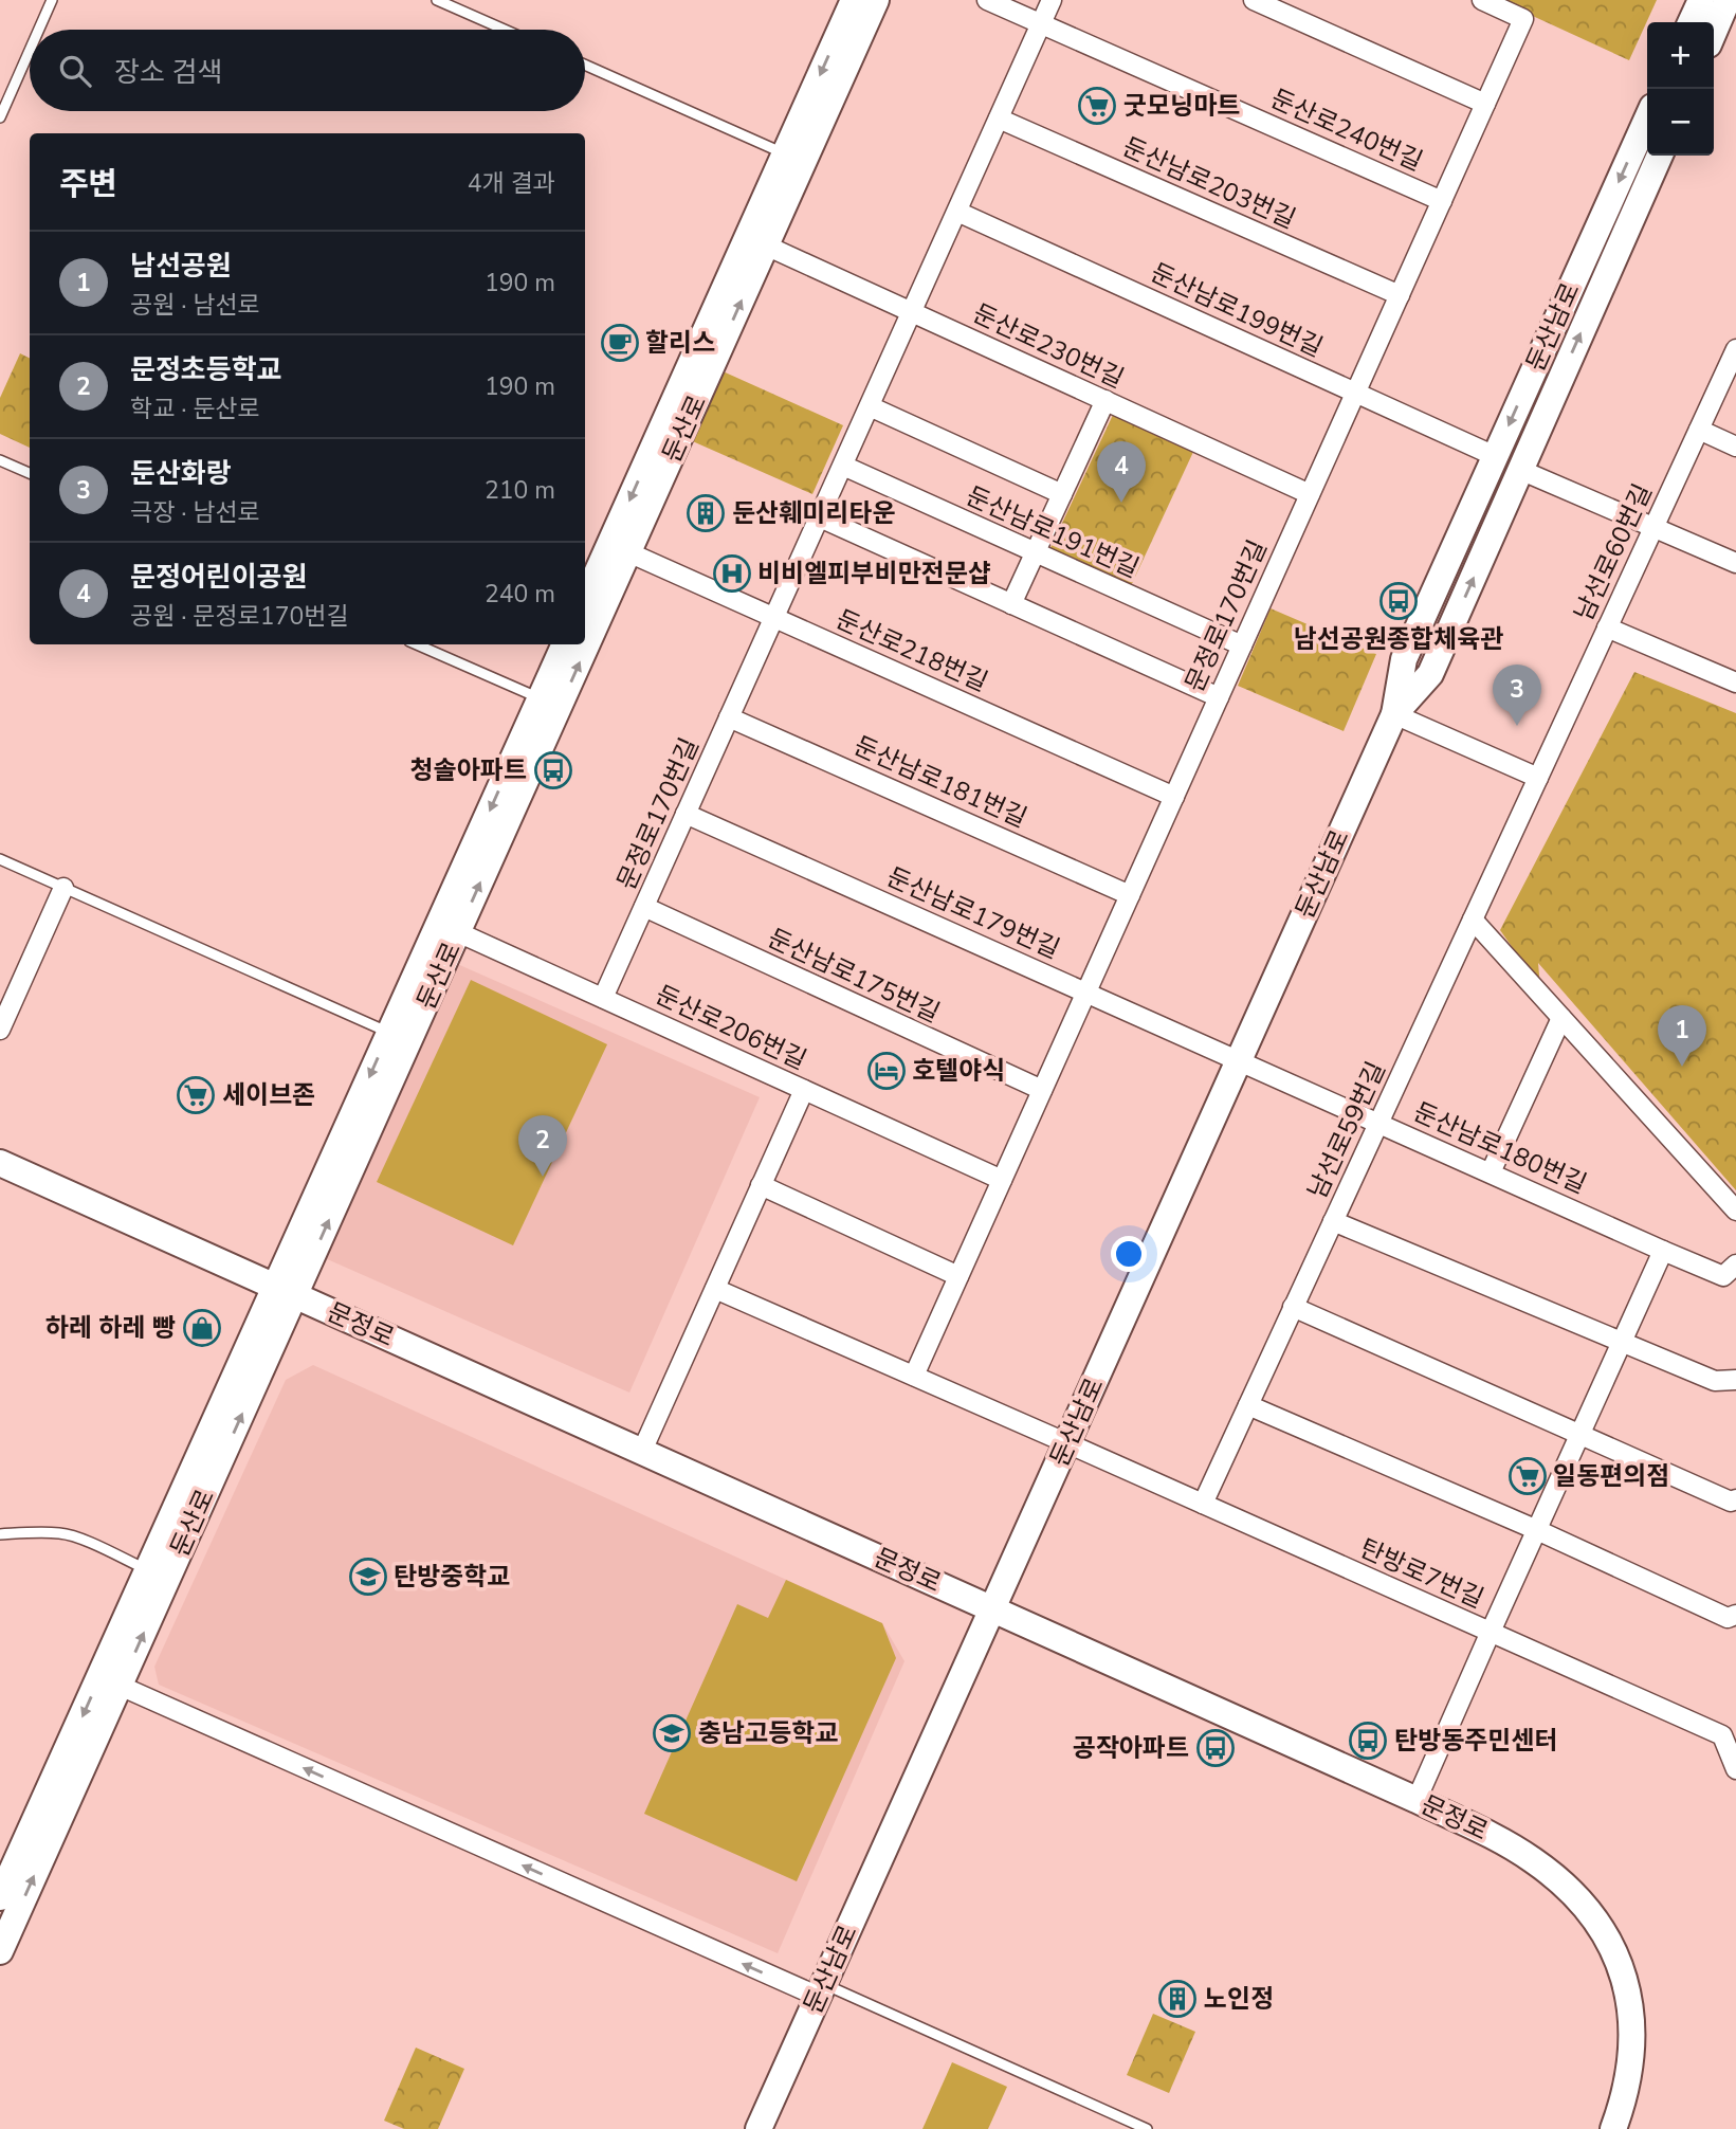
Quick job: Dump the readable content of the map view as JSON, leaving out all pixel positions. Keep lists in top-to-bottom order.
{
  "streets": {
    "main road": ["둔산남로", "둔산로", "문정로"],
    "street": [
      "둔산로240번길",
      "둔산남로203번길",
      "둔산남로199번길",
      "둔산로230번길",
      "둔산남로191번길",
      "남선로60번길",
      "문정로170번길",
      "둔산로218번길",
      "둔산남로181번길",
      "둔산남로179번길",
      "둔산남로175번길",
      "둔산로206번길",
      "남선로59번길",
      "둔산남로180번길",
      "탄방로7번길"
    ]
  },
  "crossings": [
    ["둔산로240번길", "문정로170번길"],
    ["둔산남로203번길", "문정로170번길"],
    ["둔산남로199번길", "둔산남로"],
    ["둔산남로199번길", "문정로170번길"],
    ["둔산남로", "둔산남로179번길"],
    ["둔산남로", "둔산남로180번길"],
    ["둔산남로", "문정로"],
    ["둔산남로", "탄방로7번길"],
    ["둔산로230번길", "둔산로"],
    ["둔산로230번길", "문정로170번길"],
    ["둔산로", "둔산로218번길"],
    ["둔산로", "둔산로206번길"],
    ["둔산로", "문정로"],
    ["둔산남로191번길", "문정로170번길"],
    ["남선로60번길", "남선로59번길"],
    ["문정로170번길", "둔산로218번길"],
    ["문정로170번길", "둔산남로181번길"],
    ["문정로170번길", "둔산남로179번길"],
    ["문정로170번길", "둔산남로175번길"],
    ["문정로170번길", "둔산로206번길"],
    ["문정로170번길", "탄방로7번길"],
    ["둔산남로179번길", "둔산남로180번길"],
    ["남선로59번길", "둔산남로180번길"],
    ["남선로59번길", "탄방로7번길"]
  ],
  "places": {
    "supermarket": ["굿모닝마트", "세이브존", "일동편의점"],
    "cafe": ["할리스"],
    "building": ["둔산훼미리타운", "노인정"],
    "hospital": ["비비엘피부비만전문샵"],
    "bus stop": [
      "남선공원종합체육관",
      "청솔아파트",
      "탄방동주민센터",
      "공작아파트"
    ],
    "hotel": ["호텔야식"],
    "shop": ["하레 하레 빵"],
    "school or university": ["탄방중학교", "충남고등학교"]
  },
  "page": {
    "map_buttons": ["+", "−"],
    "search": "장소 검색",
    "heading": ["주변", "4개 결과"],
    "list": [
      {
        "mark": "1",
        "name": "남선공원",
        "note": "공원 · 남선로",
        "value": "190 m"
      },
      {
        "mark": "2",
        "name": "문정초등학교",
        "note": "학교 · 둔산로",
        "value": "190 m"
      },
      {
        "mark": "3",
        "name": "둔산화랑",
        "note": "극장 · 남선로",
        "value": "210 m"
      },
      {
        "mark": "4",
        "name": "문정어린이공원",
        "note": "공원 · 문정로170번길",
        "value": "240 m"
      }
    ],
    "pins": [
      "4",
      "3",
      "1",
      "2"
    ]
  }
}
